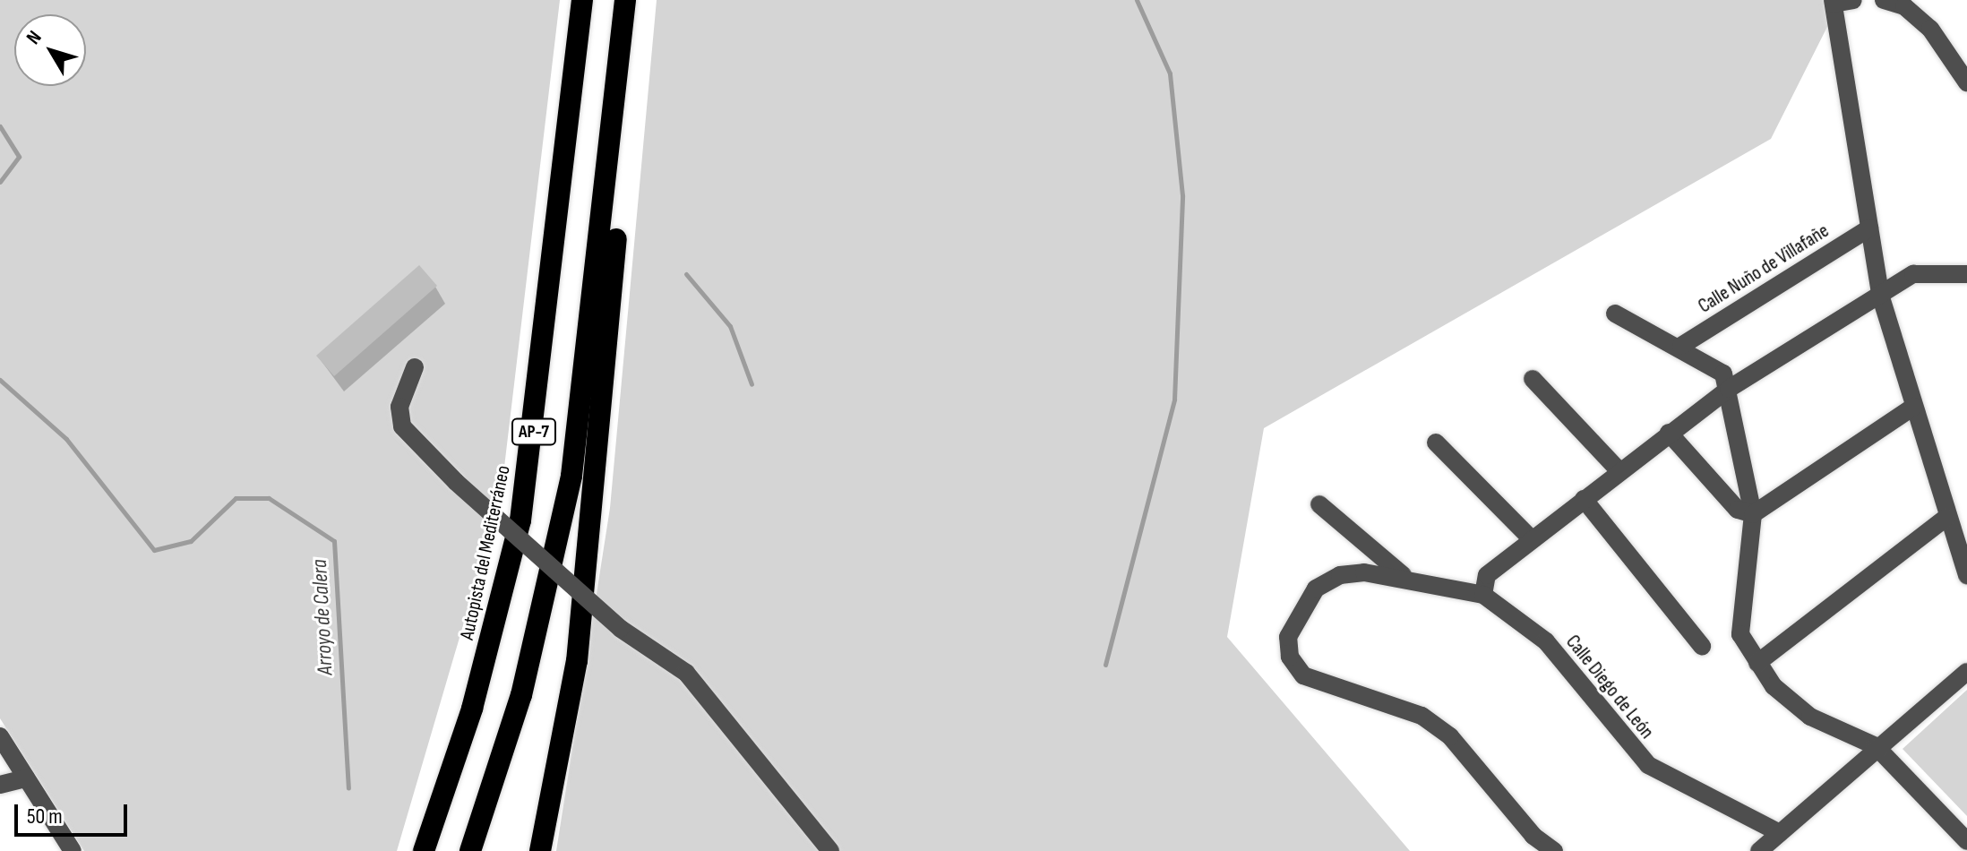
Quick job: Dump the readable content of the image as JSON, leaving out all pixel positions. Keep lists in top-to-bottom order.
{
  "streets": {
    "highway": ["AP-7", "Autopista del Mediterráneo"],
    "street": ["Calle Nuño de Villafañe", "Calle Diego de León"]
  },
  "water": ["Arroyo de Calera"],
  "scale_bar": "50 m",
  "north": "top left"
}
